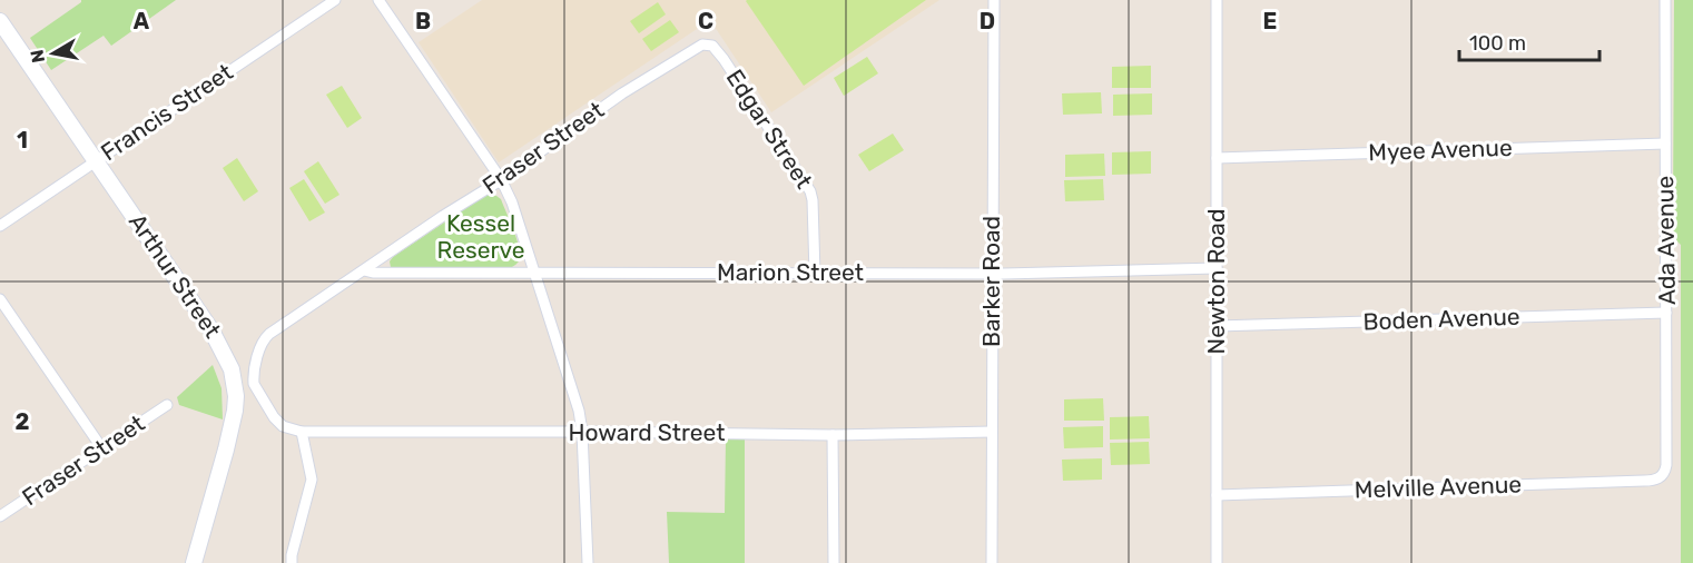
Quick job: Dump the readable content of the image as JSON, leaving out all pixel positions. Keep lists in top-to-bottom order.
{
  "streets": {
    "main road": ["Arthur Street"],
    "street": [
      "Francis Street",
      "Edgar Street",
      "Fraser Street",
      "Myee Avenue",
      "Ada Avenue",
      "Marion Street",
      "Barker Road",
      "Newton Road",
      "Boden Avenue",
      "Howard Street",
      "Melville Avenue"
    ]
  },
  "crossings": [
    ["Francis Street", "Arthur Street"],
    ["Edgar Street", "Fraser Street"],
    ["Edgar Street", "Marion Street"],
    ["Fraser Street", "Marion Street"],
    ["Fraser Street", "Howard Street"],
    ["Myee Avenue", "Ada Avenue"],
    ["Myee Avenue", "Newton Road"],
    ["Ada Avenue", "Boden Avenue"],
    ["Ada Avenue", "Melville Avenue"],
    ["Marion Street", "Barker Road"],
    ["Marion Street", "Newton Road"],
    ["Barker Road", "Howard Street"],
    ["Newton Road", "Boden Avenue"],
    ["Newton Road", "Melville Avenue"]
  ],
  "parks": ["Kessel Reserve"],
  "scale_bar": "100 m",
  "north": "left",
  "grid": {
    "columns": [
      "A",
      "B",
      "C",
      "D",
      "E"
    ],
    "rows": ["1", "2"]
  }
}
